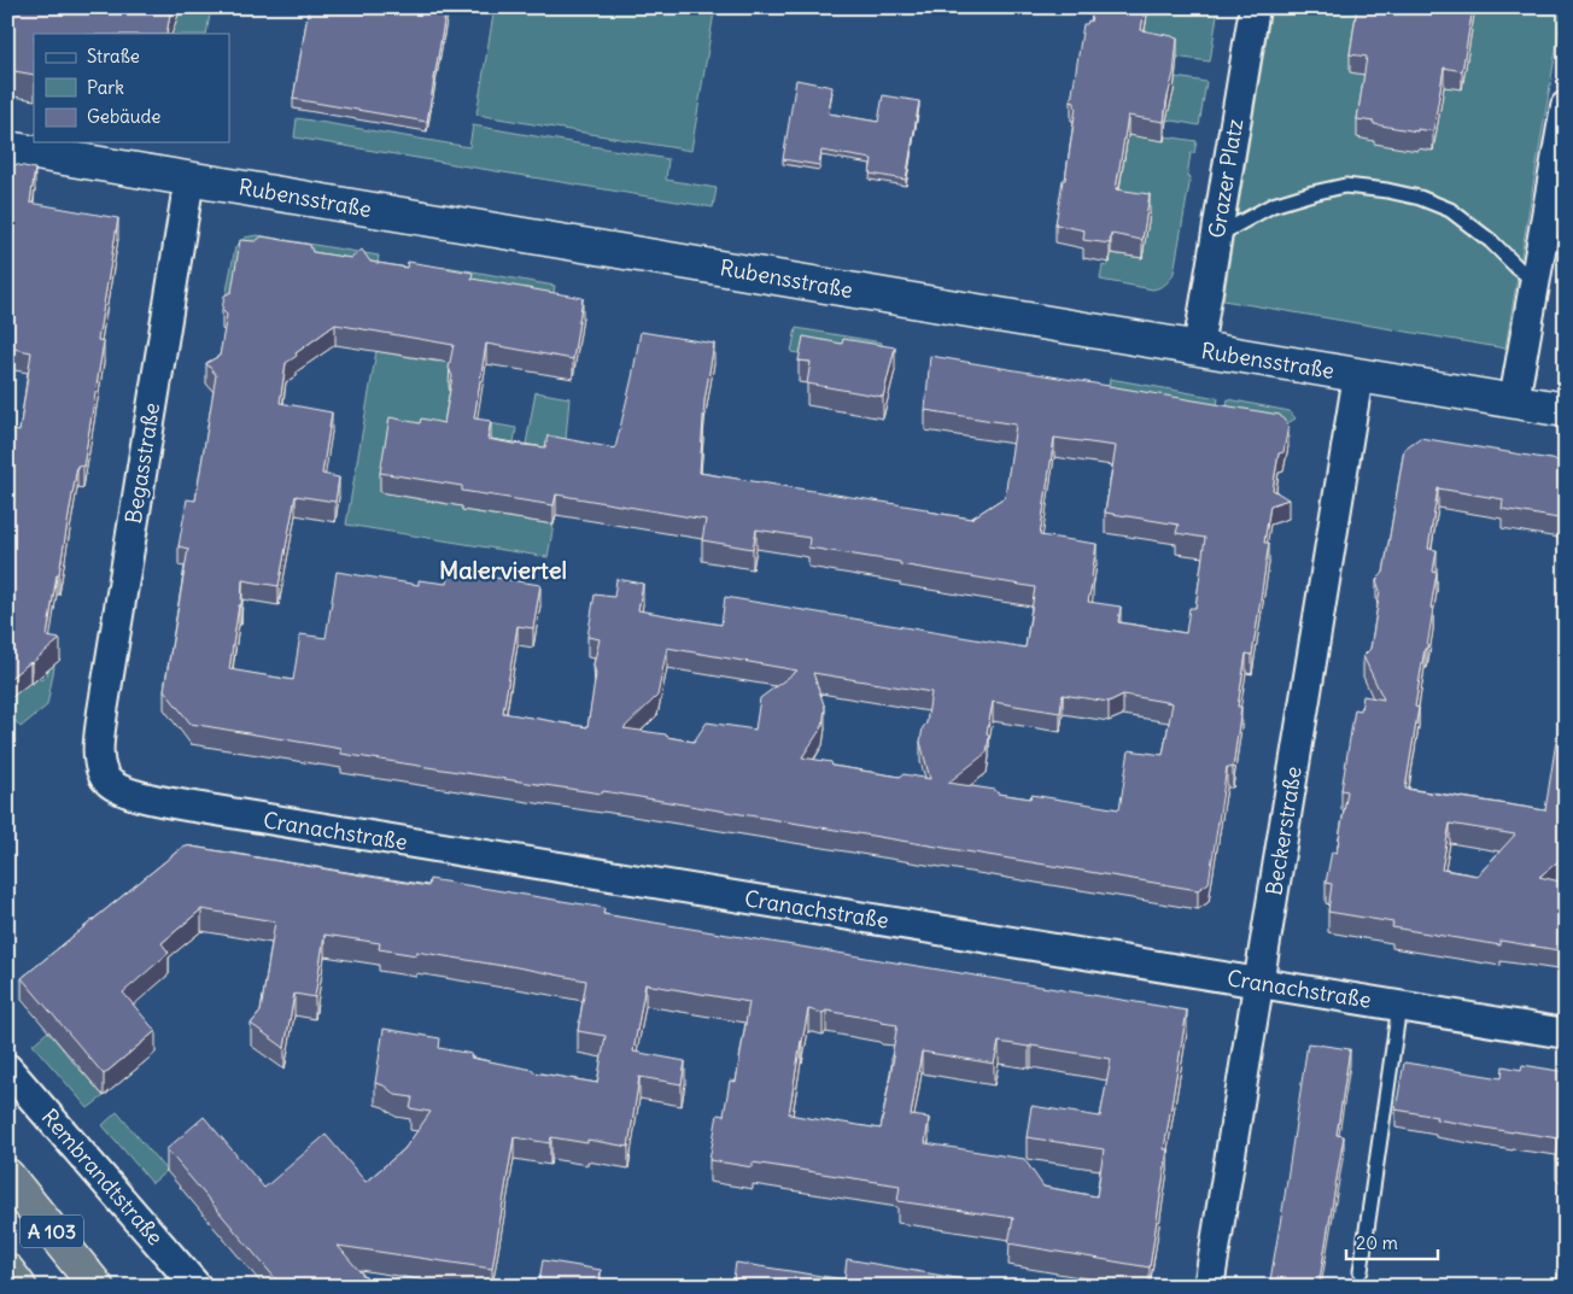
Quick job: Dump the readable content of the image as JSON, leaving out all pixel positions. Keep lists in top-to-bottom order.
{
  "streets": {
    "highway": ["A 103"],
    "street": [
      "Grazer Platz",
      "Rubensstraße",
      "Begasstraße",
      "Cranachstraße",
      "Beckerstraße",
      "Rembrandtstraße"
    ]
  },
  "crossings": [
    ["Grazer Platz", "Rubensstraße"],
    ["Rubensstraße", "Begasstraße"],
    ["Rubensstraße", "Beckerstraße"],
    ["Begasstraße", "Cranachstraße"],
    ["Cranachstraße", "Beckerstraße"]
  ],
  "districts": ["Malerviertel"],
  "legend": ["Straße", "Park", "Gebäude"],
  "scale_bar": "20 m"
}
